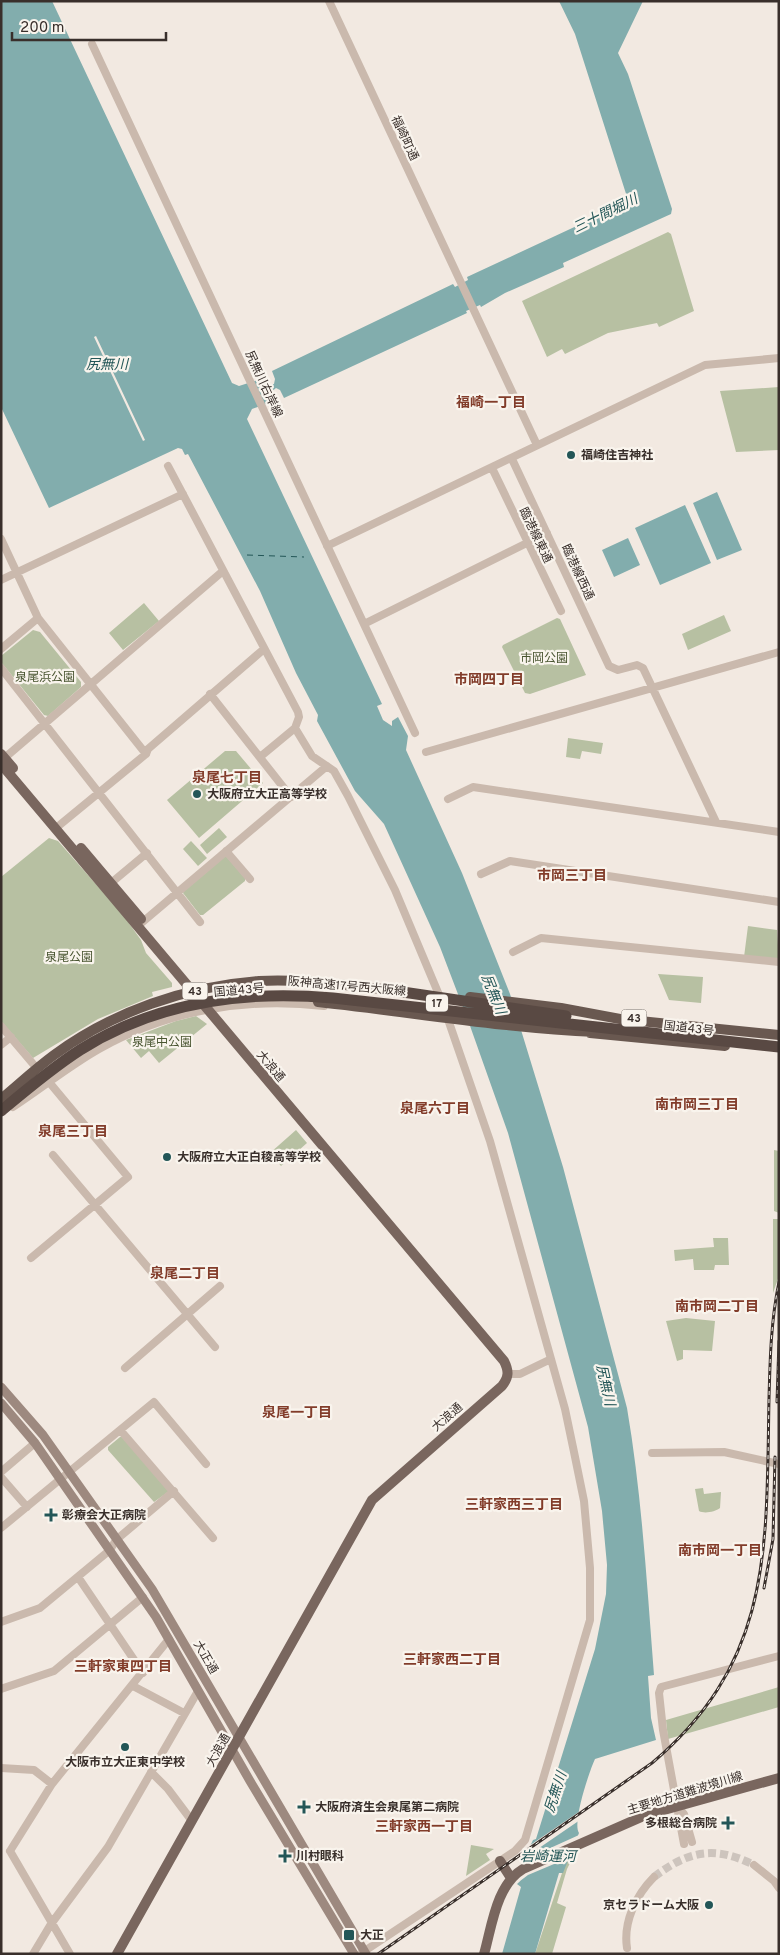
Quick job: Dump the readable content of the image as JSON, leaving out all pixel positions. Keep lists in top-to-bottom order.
{
  "streets": {
    "highway": [
      "阪神高速17号西大阪線",
      "国道43号",
      "43",
      "17"
    ],
    "main road": ["大浪通", "大正通", "主要地方道難波境川線"],
    "street": [
      "福崎町通",
      "尻無川右岸線",
      "臨港線東通",
      "臨港線西通"
    ]
  },
  "crossings": [
    ["阪神高速17号西大阪線", "国道43号"],
    ["国道43号", "43"],
    ["大浪通", "大正通"]
  ],
  "districts": [
    "福崎一丁目",
    "市岡四丁目",
    "泉尾七丁目",
    "市岡三丁目",
    "南市岡三丁目",
    "泉尾六丁目",
    "泉尾三丁目",
    "泉尾二丁目",
    "南市岡二丁目",
    "泉尾一丁目",
    "三軒家西三丁目",
    "南市岡一丁目",
    "三軒家西二丁目",
    "三軒家東四丁目",
    "三軒家西一丁目"
  ],
  "water": ["三十間堀川", "尻無川", "岩崎運河"],
  "parks": [
    "市岡公園",
    "泉尾浜公園",
    "泉尾公園",
    "泉尾中公園"
  ],
  "places": {
    "other": [
      "福崎住吉神社",
      "大阪府立大正高等学校",
      "大阪府立大正白稜高等学校",
      "大阪市立大正東中学校",
      "京セラドーム大阪"
    ],
    "health": [
      "彰療会大正病院",
      "大阪府済生会泉尾第二病院",
      "多根総合病院",
      "川村眼科"
    ],
    "transit": ["大正"]
  },
  "scale_bar": "200 m"
}
